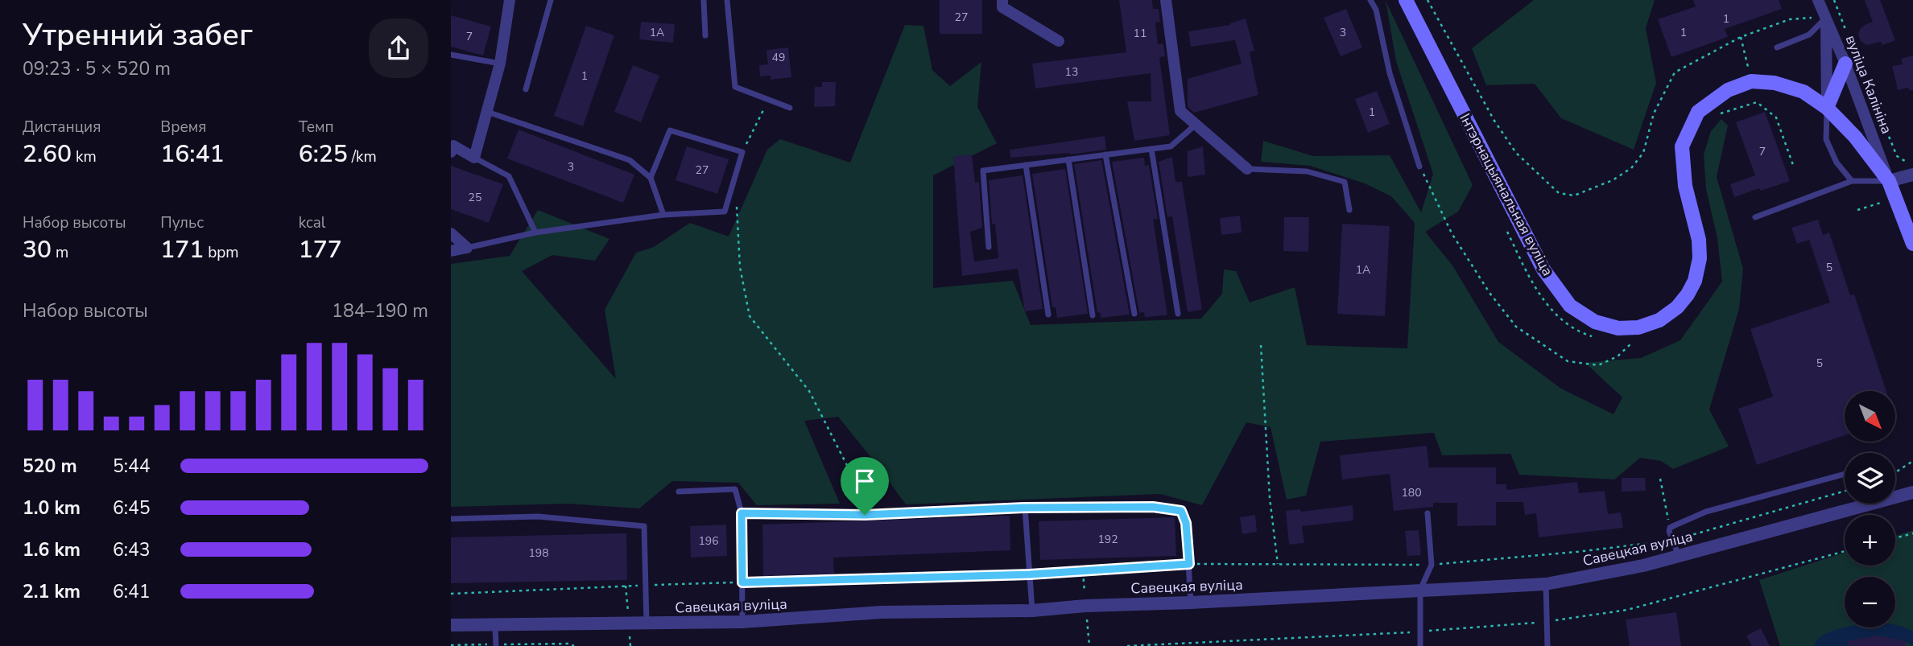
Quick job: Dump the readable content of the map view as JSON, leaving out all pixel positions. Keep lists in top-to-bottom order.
{
  "streets": {
    "main road": ["Інтэрнацыянальная вуліца"],
    "street": ["вуліца Калініна", "Савецкая вуліца"]
  },
  "crossings": [
    ["вуліца Калініна", "Інтэрнацыянальная вуліца"]
  ],
  "house_numbers": [
    "27",
    "1",
    "1А",
    "3",
    "1",
    "11",
    "7",
    "49",
    "13",
    "1",
    "1",
    "7",
    "3",
    "27",
    "25",
    "5",
    "1А",
    "5",
    "180",
    "192",
    "196",
    "198"
  ],
  "north": "bottom right",
  "page": {
    "heading": ["Утренний забег", "09:23 · 5 × 520 m"],
    "stats": [
      ["Дистанция", "2.60 km"],
      ["Время", "16:41"],
      ["Темп", "6:25 /km"],
      ["Набор высоты", "30 m"],
      ["Пульс", "171 bpm"],
      ["kcal", "177"]
    ],
    "chart": ["Набор высоты", "184–190 m"],
    "map_buttons": ["+", "−"],
    "list": [
      {
        "name": "520 m",
        "note": "5:44"
      },
      {
        "name": "1.0 km",
        "note": "6:45"
      },
      {
        "name": "1.6 km",
        "note": "6:43"
      },
      {
        "name": "2.1 km",
        "note": "6:41"
      }
    ]
  }
}
